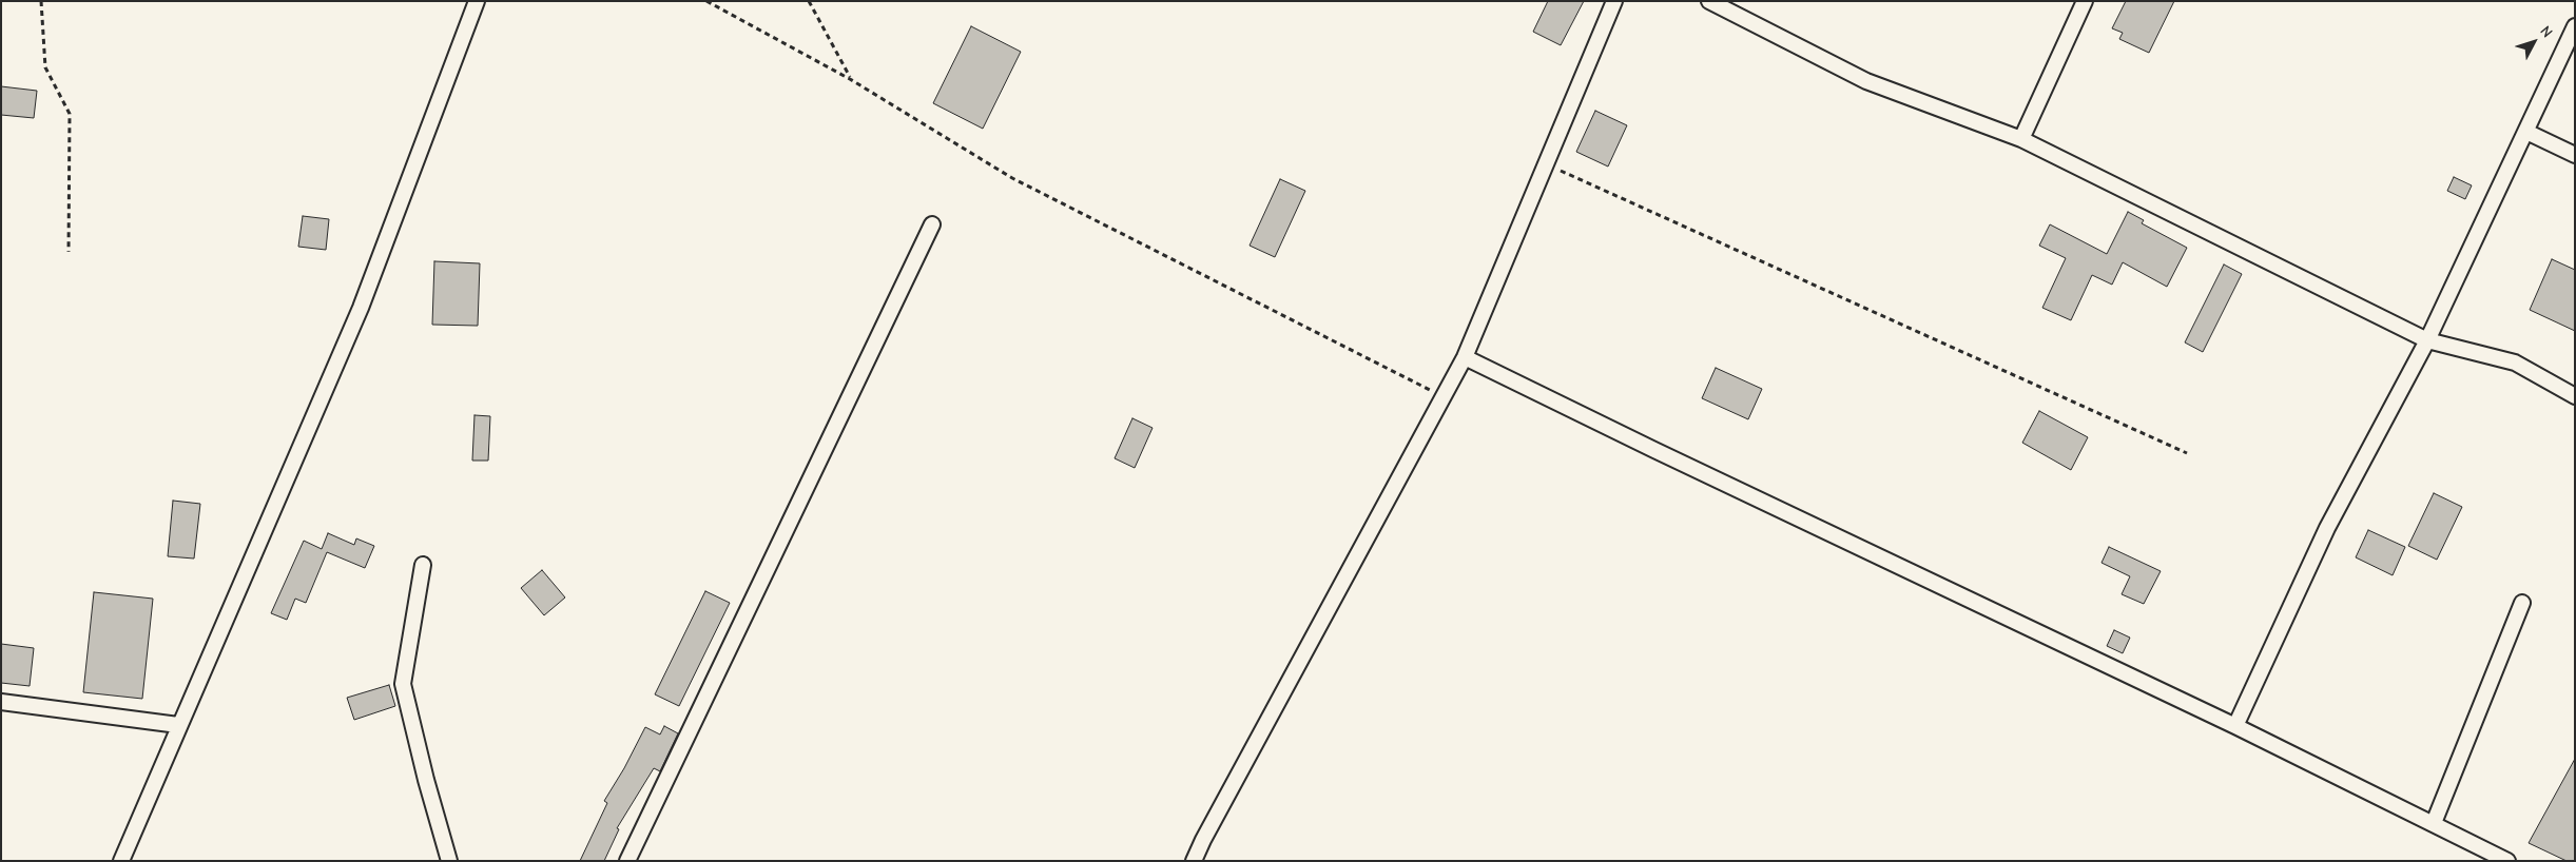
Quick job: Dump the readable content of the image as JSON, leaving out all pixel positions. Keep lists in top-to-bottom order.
{
  "north": "top right"
}
